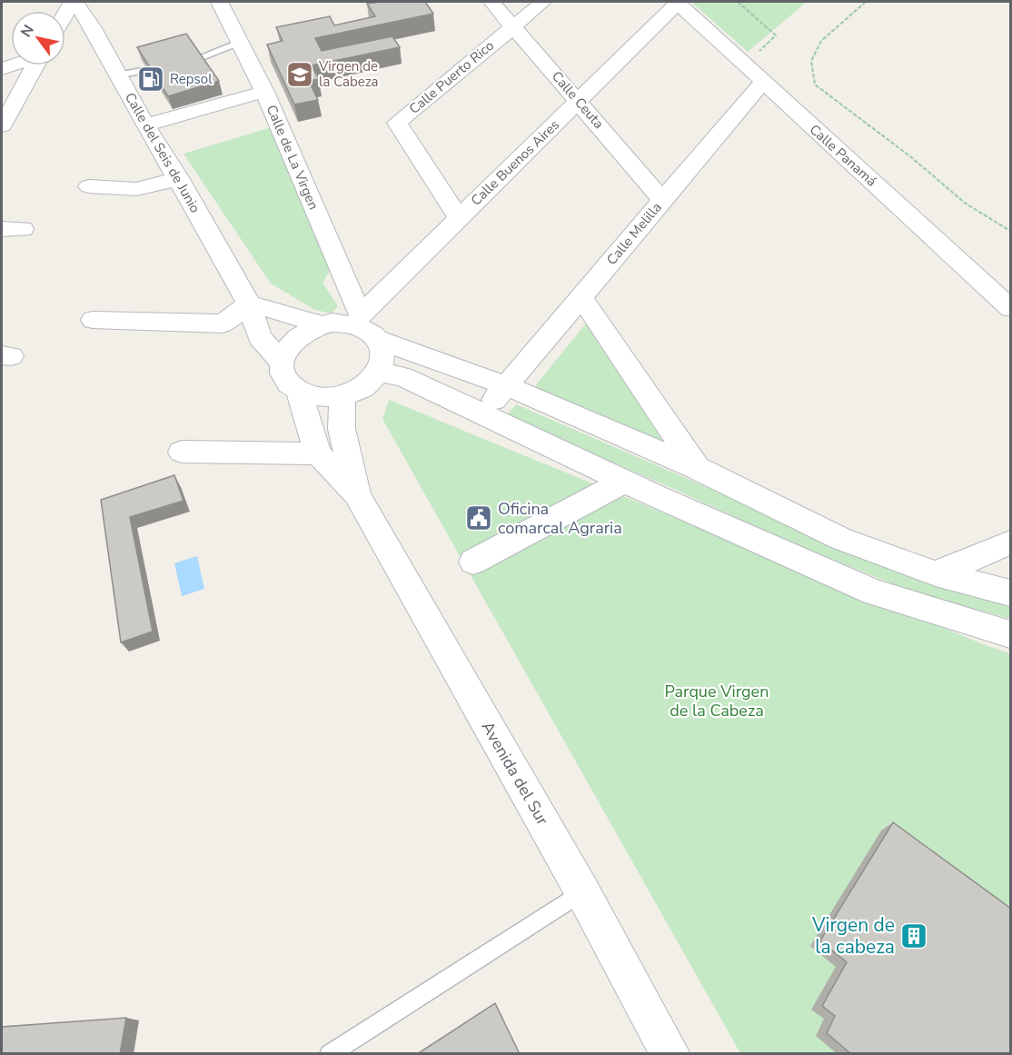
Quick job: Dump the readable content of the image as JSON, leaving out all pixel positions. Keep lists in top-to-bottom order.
{
  "streets": {
    "street": [
      "Calle Puerto Rico",
      "Calle Ceuta",
      "Calle del Seis de Junio",
      "Calle Panamá",
      "Calle de La Virgen",
      "Calle Buenos Aires",
      "Calle Melilla",
      "Avenida del Sur"
    ]
  },
  "crossings": [
    ["Calle Puerto Rico", "Calle Ceuta"],
    ["Calle Puerto Rico", "Calle Buenos Aires"],
    ["Calle Ceuta", "Calle Buenos Aires"],
    ["Calle Ceuta", "Calle Melilla"],
    ["Calle del Seis de Junio", "Calle de La Virgen"],
    ["Calle del Seis de Junio", "Calle Buenos Aires"],
    ["Calle del Seis de Junio", "Avenida del Sur"],
    ["Calle Panamá", "Calle Buenos Aires"],
    ["Calle Panamá", "Calle Melilla"],
    ["Calle de La Virgen", "Calle Buenos Aires"],
    ["Calle de La Virgen", "Avenida del Sur"],
    ["Calle Buenos Aires", "Avenida del Sur"]
  ],
  "parks": ["Parque Virgen de la Cabeza"],
  "places": {
    "school or university": ["Virgen de la Cabeza"],
    "fuel station": ["Repsol"],
    "public building": ["Oficina comarcal Agraria"],
    "building": ["Virgen de la cabeza"]
  },
  "north": "top left"
}
